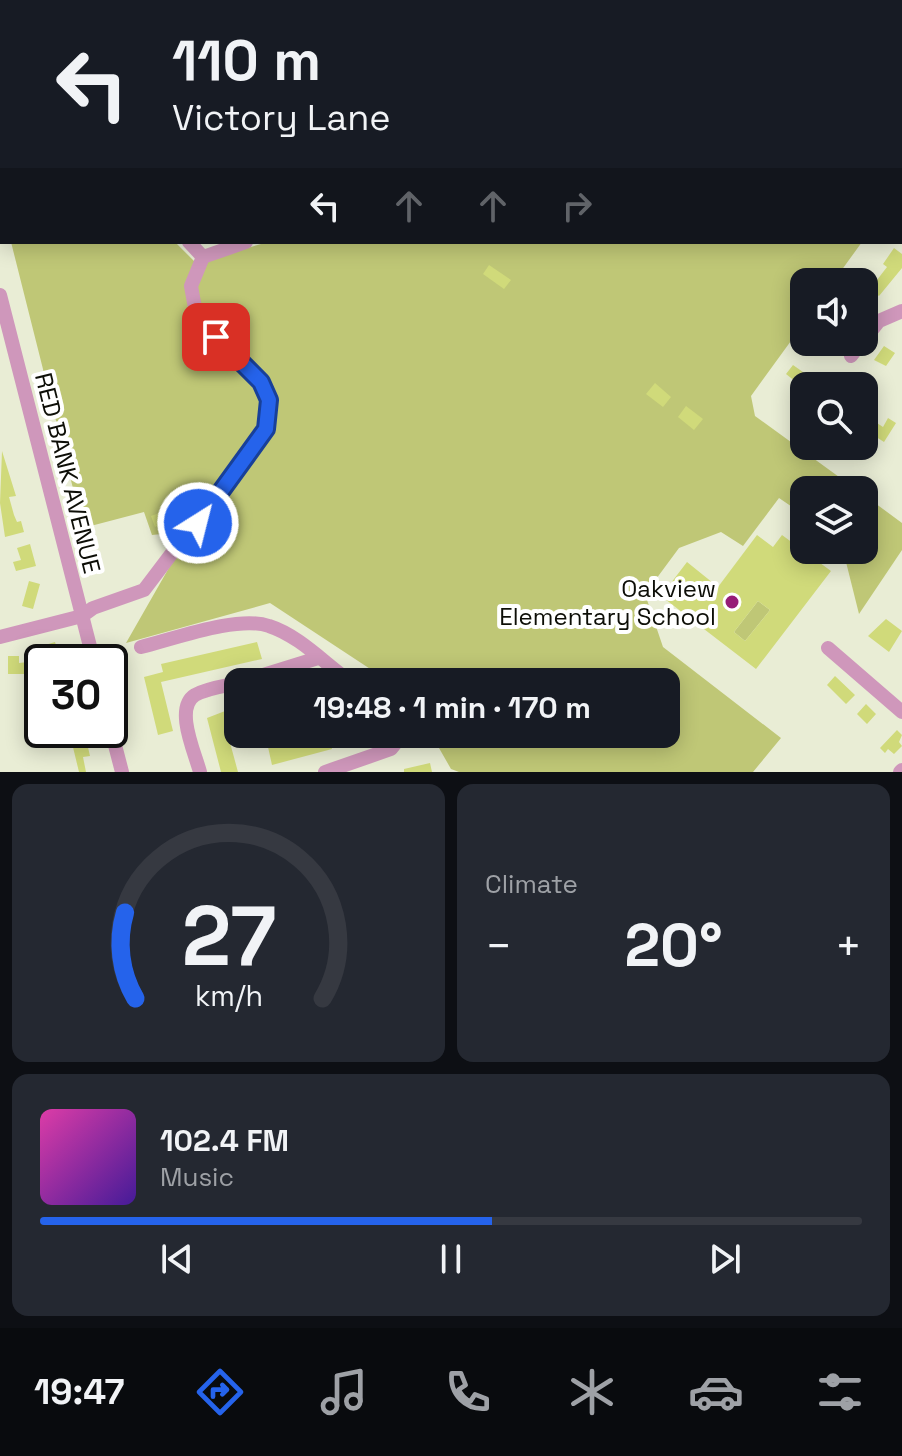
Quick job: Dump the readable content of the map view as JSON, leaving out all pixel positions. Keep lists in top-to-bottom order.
{
  "streets": {
    "street": ["RED BANK AVENUE"]
  },
  "places": ["Oakview Elementary School"],
  "page": {
    "turn": ["110 m", "Victory Lane"],
    "limit": "30",
    "trip": "19:48 · 1 min · 170 m",
    "tile": "Climate",
    "heat": ["−", "20°", "+"],
    "song": ["102.4 FM", "Music"],
    "tabs": "19:47",
    "gauge": ["27", "km/h"]
  }
}
